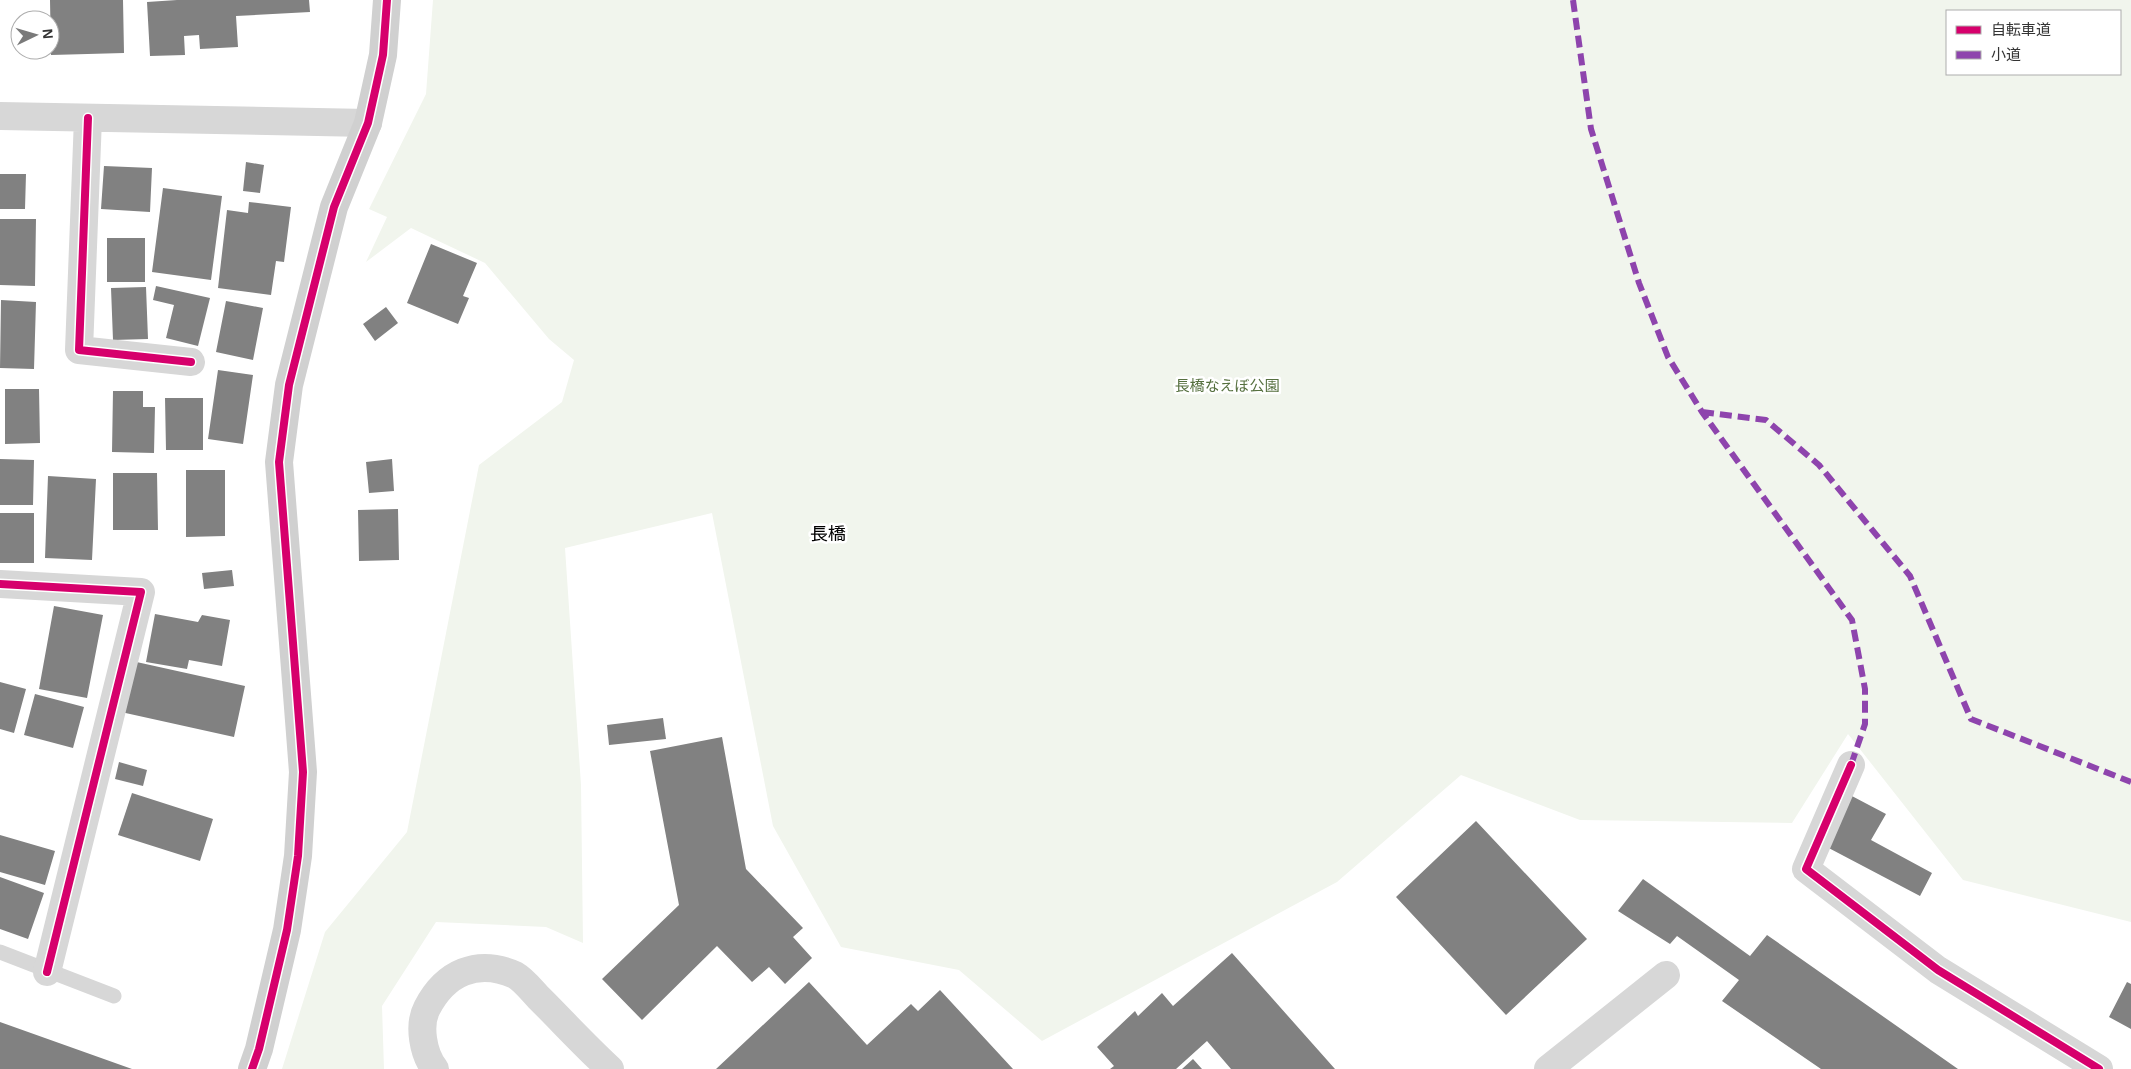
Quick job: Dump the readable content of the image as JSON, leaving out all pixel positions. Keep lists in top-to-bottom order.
{
  "districts": ["長橋"],
  "parks": ["長橋なえぼ公園"],
  "legend": ["自転車道", "小道"],
  "north": "right"
}
